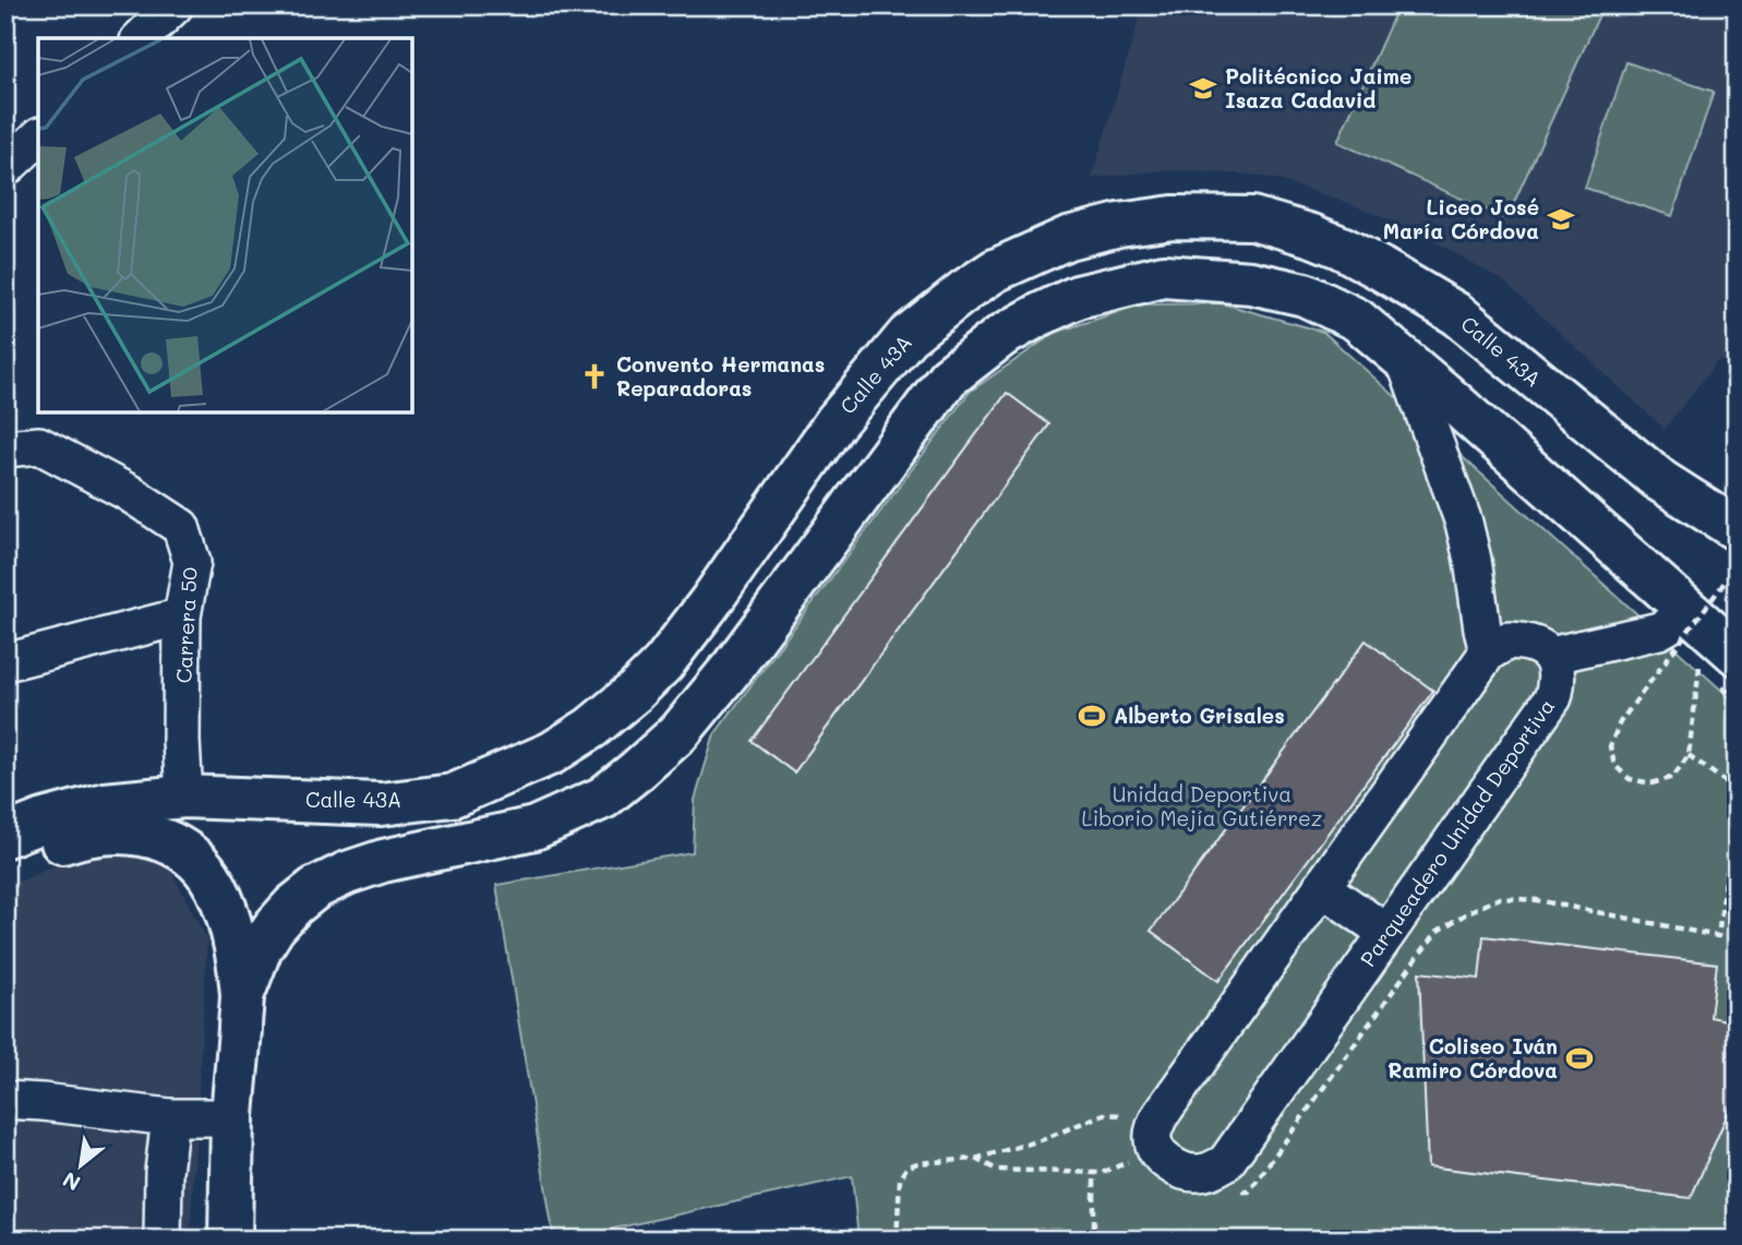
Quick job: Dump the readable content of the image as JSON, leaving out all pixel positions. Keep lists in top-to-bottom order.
{
  "streets": {
    "main road": ["Calle 43A"],
    "street": ["Carrera 50", "Parqueadero Unidad Deportiva"]
  },
  "crossings": [
    ["Calle 43A", "Carrera 50"]
  ],
  "parks": ["Unidad Deportiva Liborio Mejía Gutiérrez"],
  "places": {
    "school or university": ["Politécnico Jaime Isaza Cadavid", "Liceo José María Córdova"],
    "church": ["Convento Hermanas Reparadoras"],
    "sports": ["Alberto Grisales", "Coliseo Iván Ramiro Córdova"]
  },
  "north": "bottom left"
}
